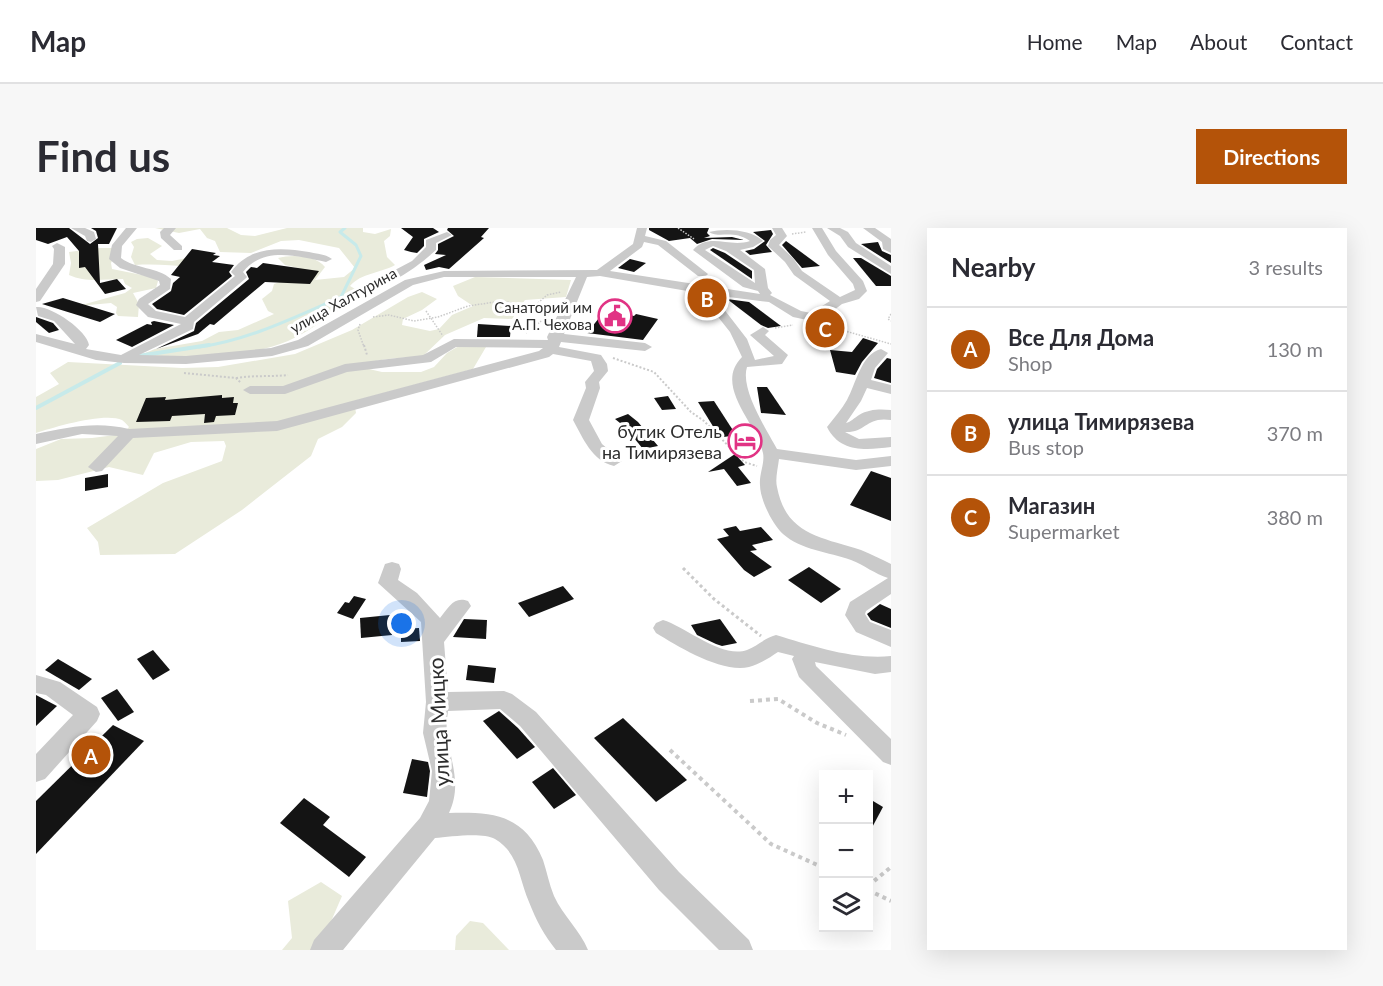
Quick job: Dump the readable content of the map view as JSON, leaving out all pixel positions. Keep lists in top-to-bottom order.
{
  "streets": {
    "street": ["улица Халтурина", "улица Мицко"]
  },
  "places": {
    "public building": ["Санаторий им А.П. Чехова"],
    "hotel": ["бутик Отель на Тимирязева"]
  },
  "page": {
    "header": "Map",
    "nav": [
      "Home",
      "Map",
      "About",
      "Contact"
    ],
    "buttons": "Directions",
    "title": "Find us",
    "heading": ["Nearby", "3 results"],
    "pins": ["B", "C", "A"],
    "list": [
      {
        "mark": "A",
        "name": "Все Для Дома",
        "note": "Shop",
        "value": "130 m"
      },
      {
        "mark": "B",
        "name": "улица Тимирязева",
        "note": "Bus stop",
        "value": "370 m"
      },
      {
        "mark": "C",
        "name": "Магазин",
        "note": "Supermarket",
        "value": "380 m"
      }
    ],
    "map_buttons": ["+", "−"]
  }
}
